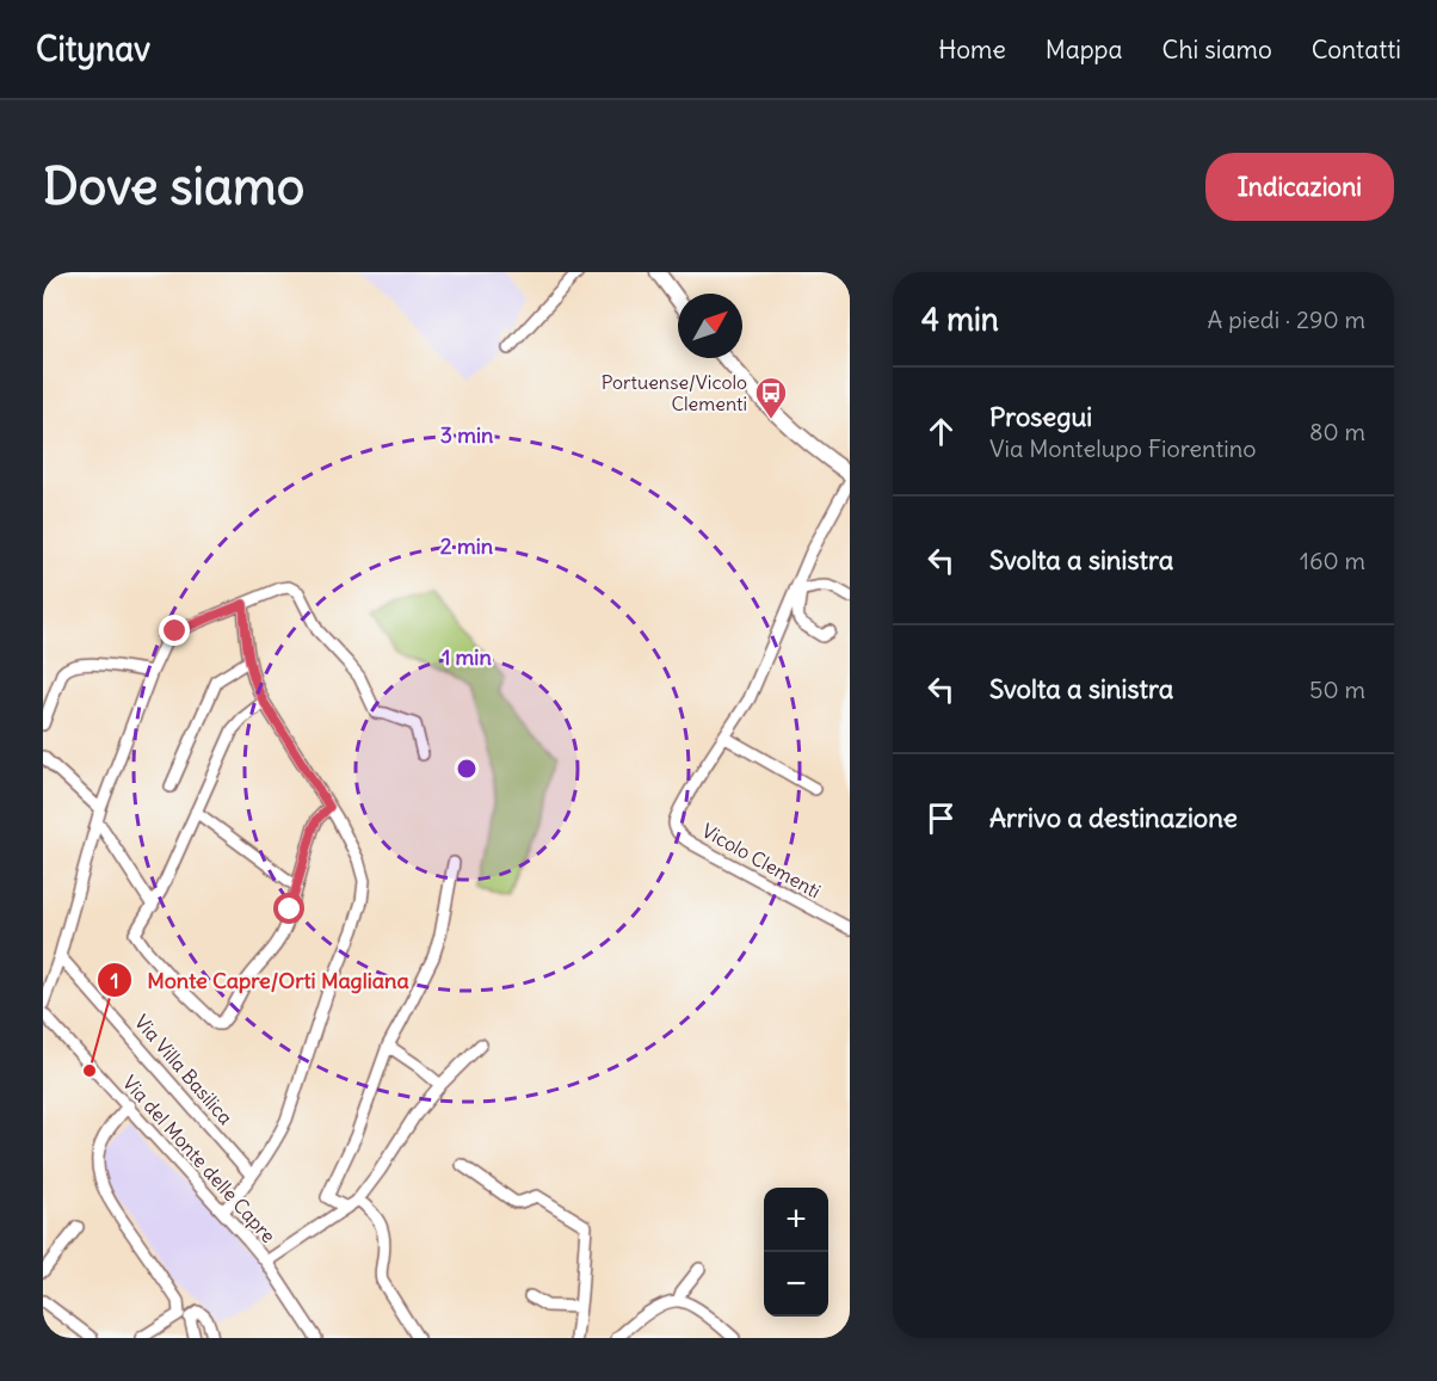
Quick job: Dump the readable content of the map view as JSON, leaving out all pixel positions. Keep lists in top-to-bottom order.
{
  "streets": {
    "street": ["Vicolo Clementi", "Via Villa Basilica", "Via del Monte delle Capre"]
  },
  "places": {
    "bus stop": ["Portuense/Vicolo Clementi"],
    "other": ["Monte Capre/Orti Magliana"]
  },
  "north": "top right",
  "page": {
    "header": "Citynav",
    "nav": [
      "Home",
      "Mappa",
      "Chi siamo",
      "Contatti"
    ],
    "buttons": "Indicazioni",
    "title": "Dove siamo",
    "heading": ["4 min", "A piedi · 290 m"],
    "list": [
      ["Prosegui", "Via Montelupo Fiorentino", "80 m"],
      ["Svolta a sinistra", "160 m"],
      ["Svolta a sinistra", "50 m"],
      "Arrivo a destinazione"
    ],
    "map_buttons": ["+", "−"]
  },
  "rings": ["3 min", "2 min", "1 min"]
}
